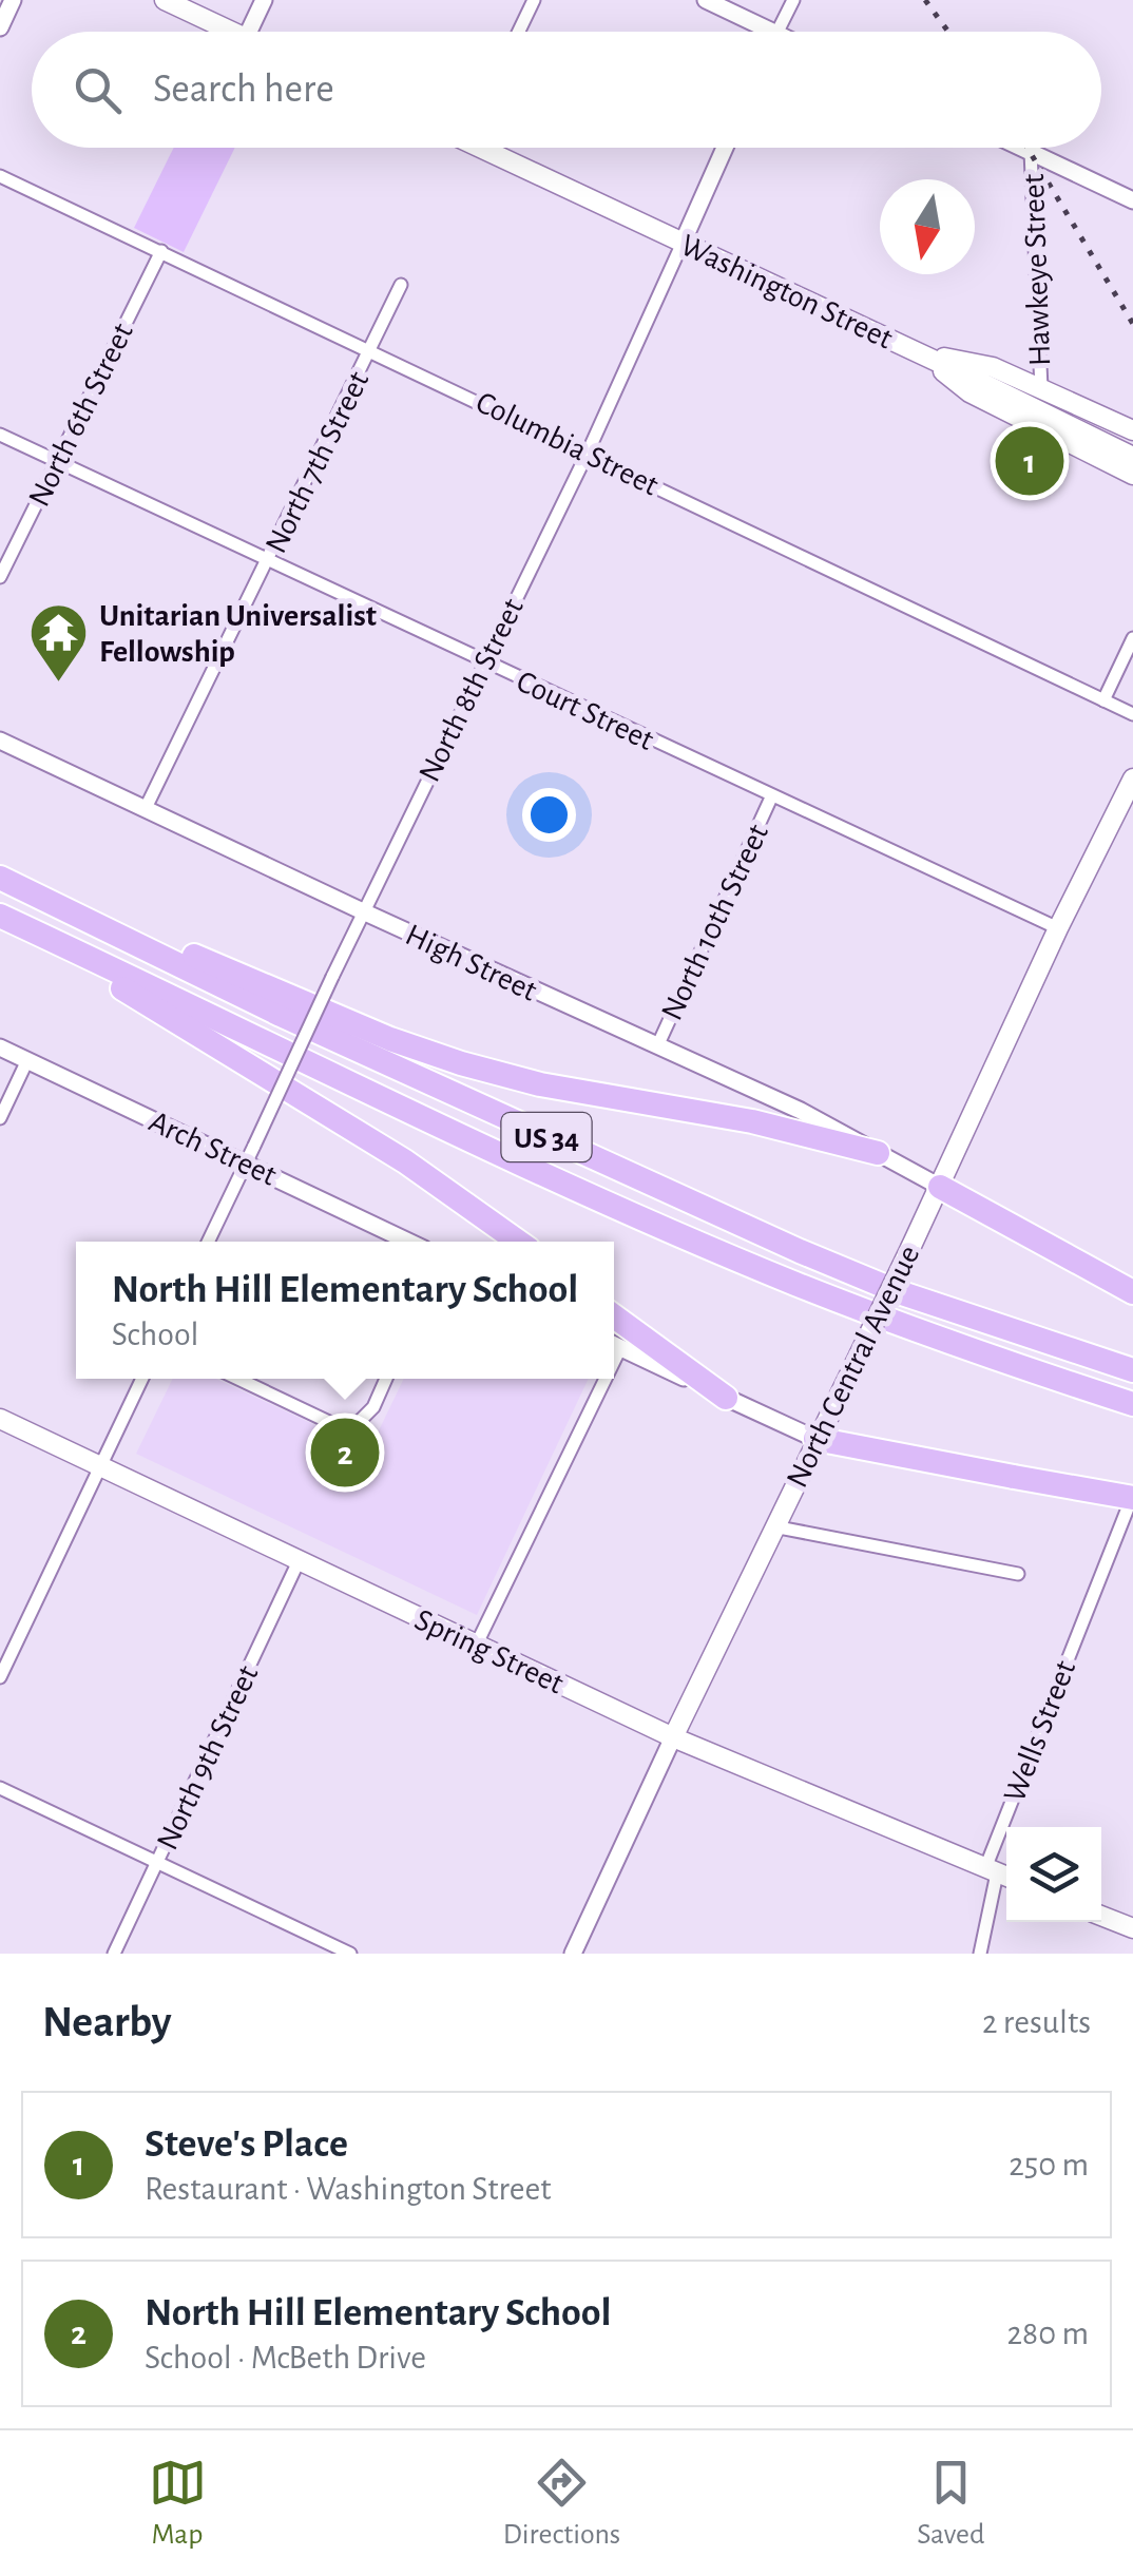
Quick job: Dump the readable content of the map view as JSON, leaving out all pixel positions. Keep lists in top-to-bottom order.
{
  "streets": {
    "highway": ["US 34"],
    "main road": ["Washington Street", "North Central Avenue", "Spring Street"],
    "street": [
      "Hawkeye Street",
      "North 6th Street",
      "Columbia Street",
      "North 7th Street",
      "North 8th Street",
      "Court Street",
      "North 10th Street",
      "High Street",
      "Arch Street",
      "Wells Street",
      "North 9th Street"
    ]
  },
  "crossings": [
    ["Washington Street", "North 8th Street"],
    ["North 6th Street", "Columbia Street"],
    ["North 6th Street", "Court Street"],
    ["Columbia Street", "North 7th Street"],
    ["Columbia Street", "North 8th Street"],
    ["North 7th Street", "Court Street"],
    ["North 7th Street", "High Street"],
    ["North 8th Street", "Court Street"],
    ["North 8th Street", "High Street"],
    ["North 8th Street", "Arch Street"],
    ["Court Street", "North 10th Street"],
    ["Court Street", "North Central Avenue"],
    ["North 10th Street", "High Street"],
    ["High Street", "North Central Avenue"],
    ["North Central Avenue", "Spring Street"],
    ["Spring Street", "Wells Street"],
    ["Spring Street", "North 9th Street"]
  ],
  "places": {
    "temple": ["Unitarian Universalist Fellowship"]
  },
  "north": "bottom",
  "page": {
    "search": "Search here",
    "pins": ["1", "2"],
    "popup": ["North Hill Elementary School", "School"],
    "heading": ["Nearby", "2 results"],
    "list": [
      {
        "mark": "1",
        "name": "Steve's Place",
        "note": "Restaurant · Washington Street",
        "value": "250 m"
      },
      {
        "mark": "2",
        "name": "North Hill Elementary School",
        "note": "School · McBeth Drive",
        "value": "280 m"
      }
    ],
    "nav": ["Map", "Directions", "Saved"]
  }
}
